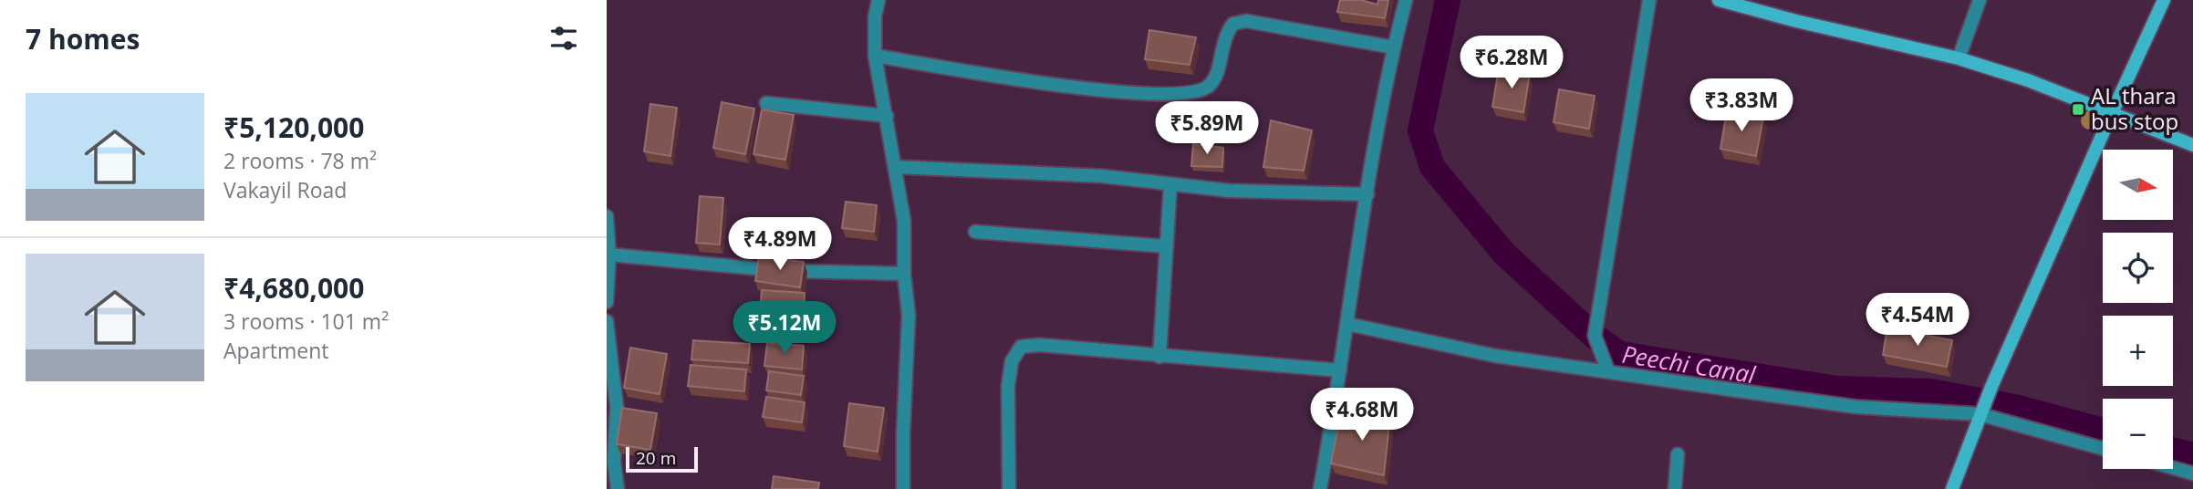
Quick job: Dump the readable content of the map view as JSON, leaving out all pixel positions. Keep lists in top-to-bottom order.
{
  "water": ["Peechi Canal"],
  "places": {
    "transit": ["AL thara bus stop"]
  },
  "scale_bar": "20 m",
  "north": "right",
  "page": {
    "heading": "7 homes",
    "price": [
      "₹6.28M",
      "₹3.83M",
      "₹5.89M",
      "₹4.89M",
      "₹4.54M",
      "₹5.12M",
      "₹4.68M"
    ],
    "list": [
      {
        "name": "₹5,120,000",
        "note": "2 rooms · 78 m² · Vakayil Road"
      },
      {
        "name": "₹4,680,000",
        "note": "3 rooms · 101 m² · Apartment"
      }
    ],
    "map_buttons": ["+", "−"],
    "scale": "20 m"
  }
}
